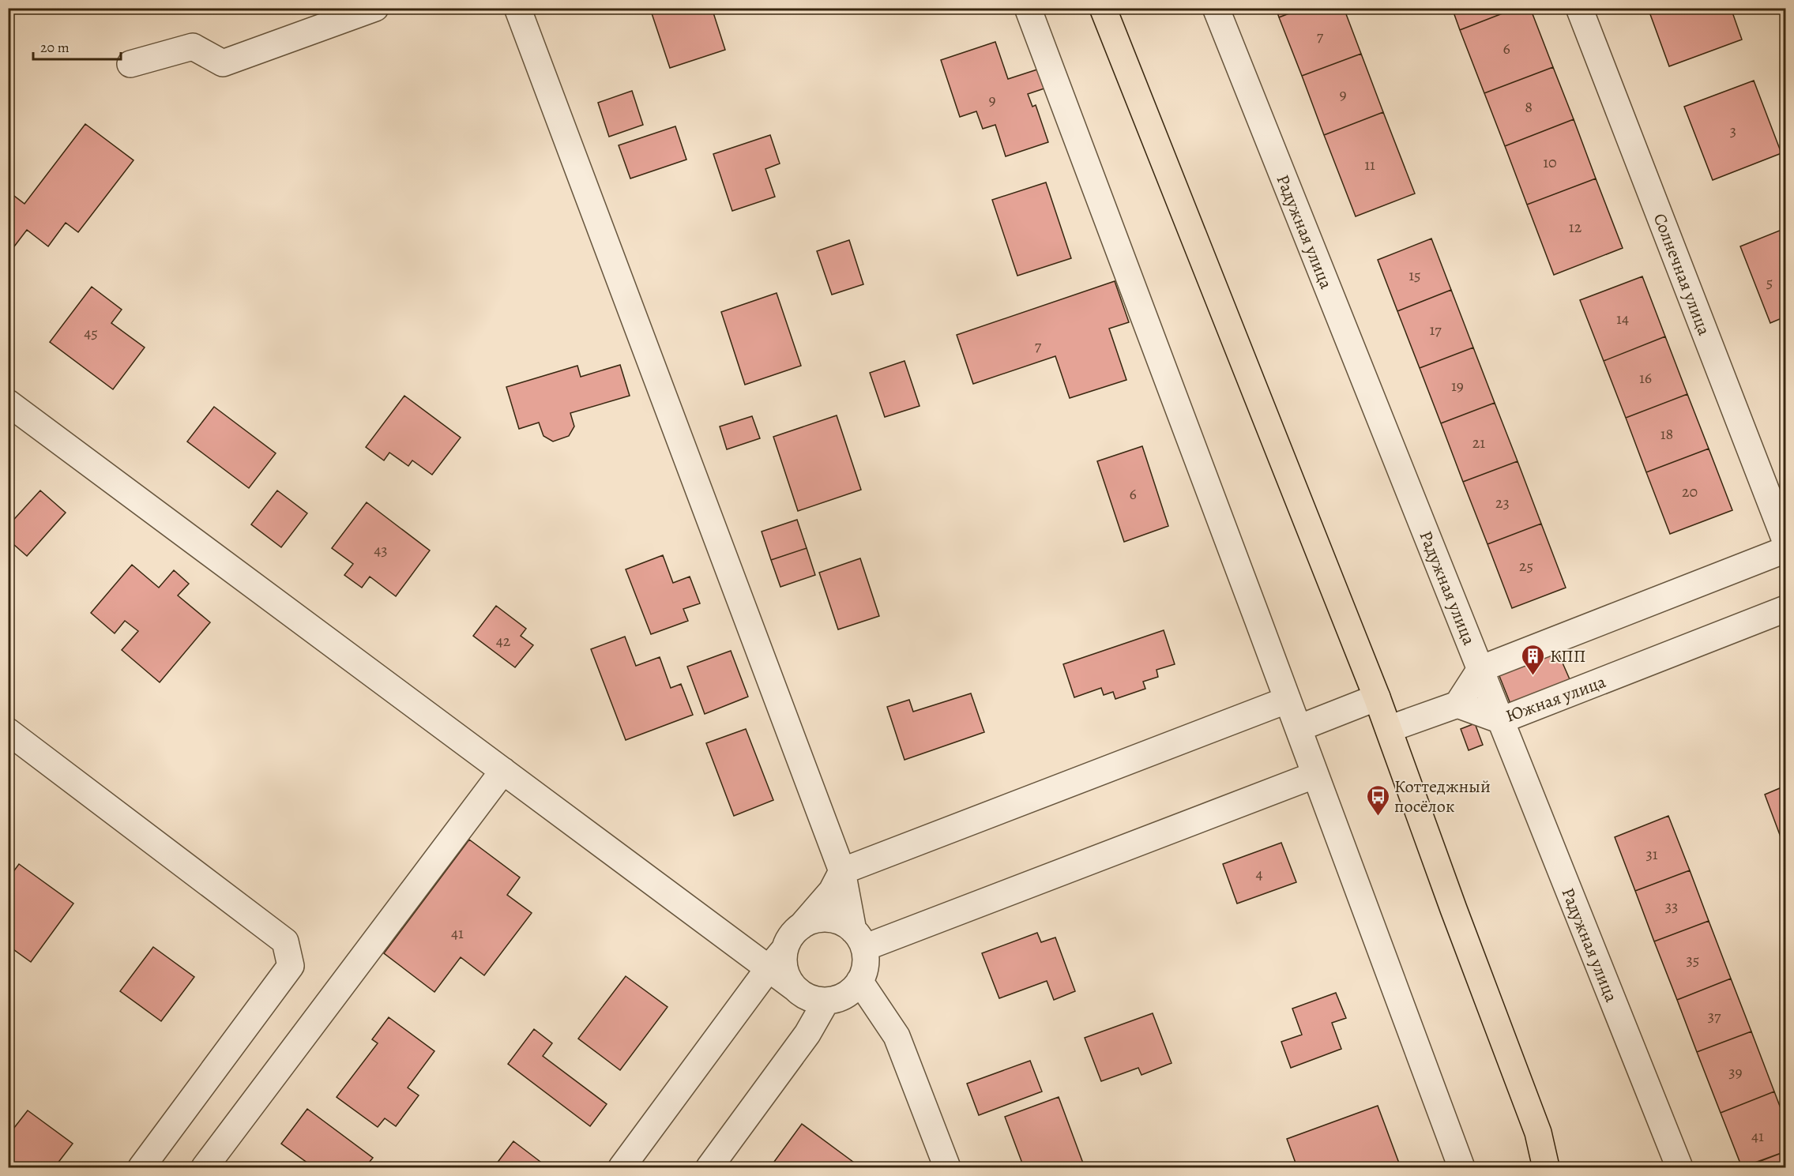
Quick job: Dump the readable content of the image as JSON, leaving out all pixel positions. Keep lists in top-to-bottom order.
{
  "streets": {
    "street": ["Радужная улица", "Солнечная улица", "Южная улица"]
  },
  "crossings": [
    ["Радужная улица", "Южная улица"]
  ],
  "places": {
    "building": ["КПП"],
    "bus stop": ["Коттеджный посёлок"]
  },
  "house_numbers": [
    "7",
    "6",
    "9",
    "9",
    "8",
    "3",
    "10",
    "11",
    "12",
    "15",
    "5",
    "14",
    "17",
    "45",
    "7",
    "16",
    "19",
    "18",
    "21",
    "20",
    "6",
    "23",
    "43",
    "25",
    "42",
    "31",
    "4",
    "33",
    "41",
    "35",
    "37",
    "39",
    "41"
  ],
  "scale_bar": "20 m"
}
